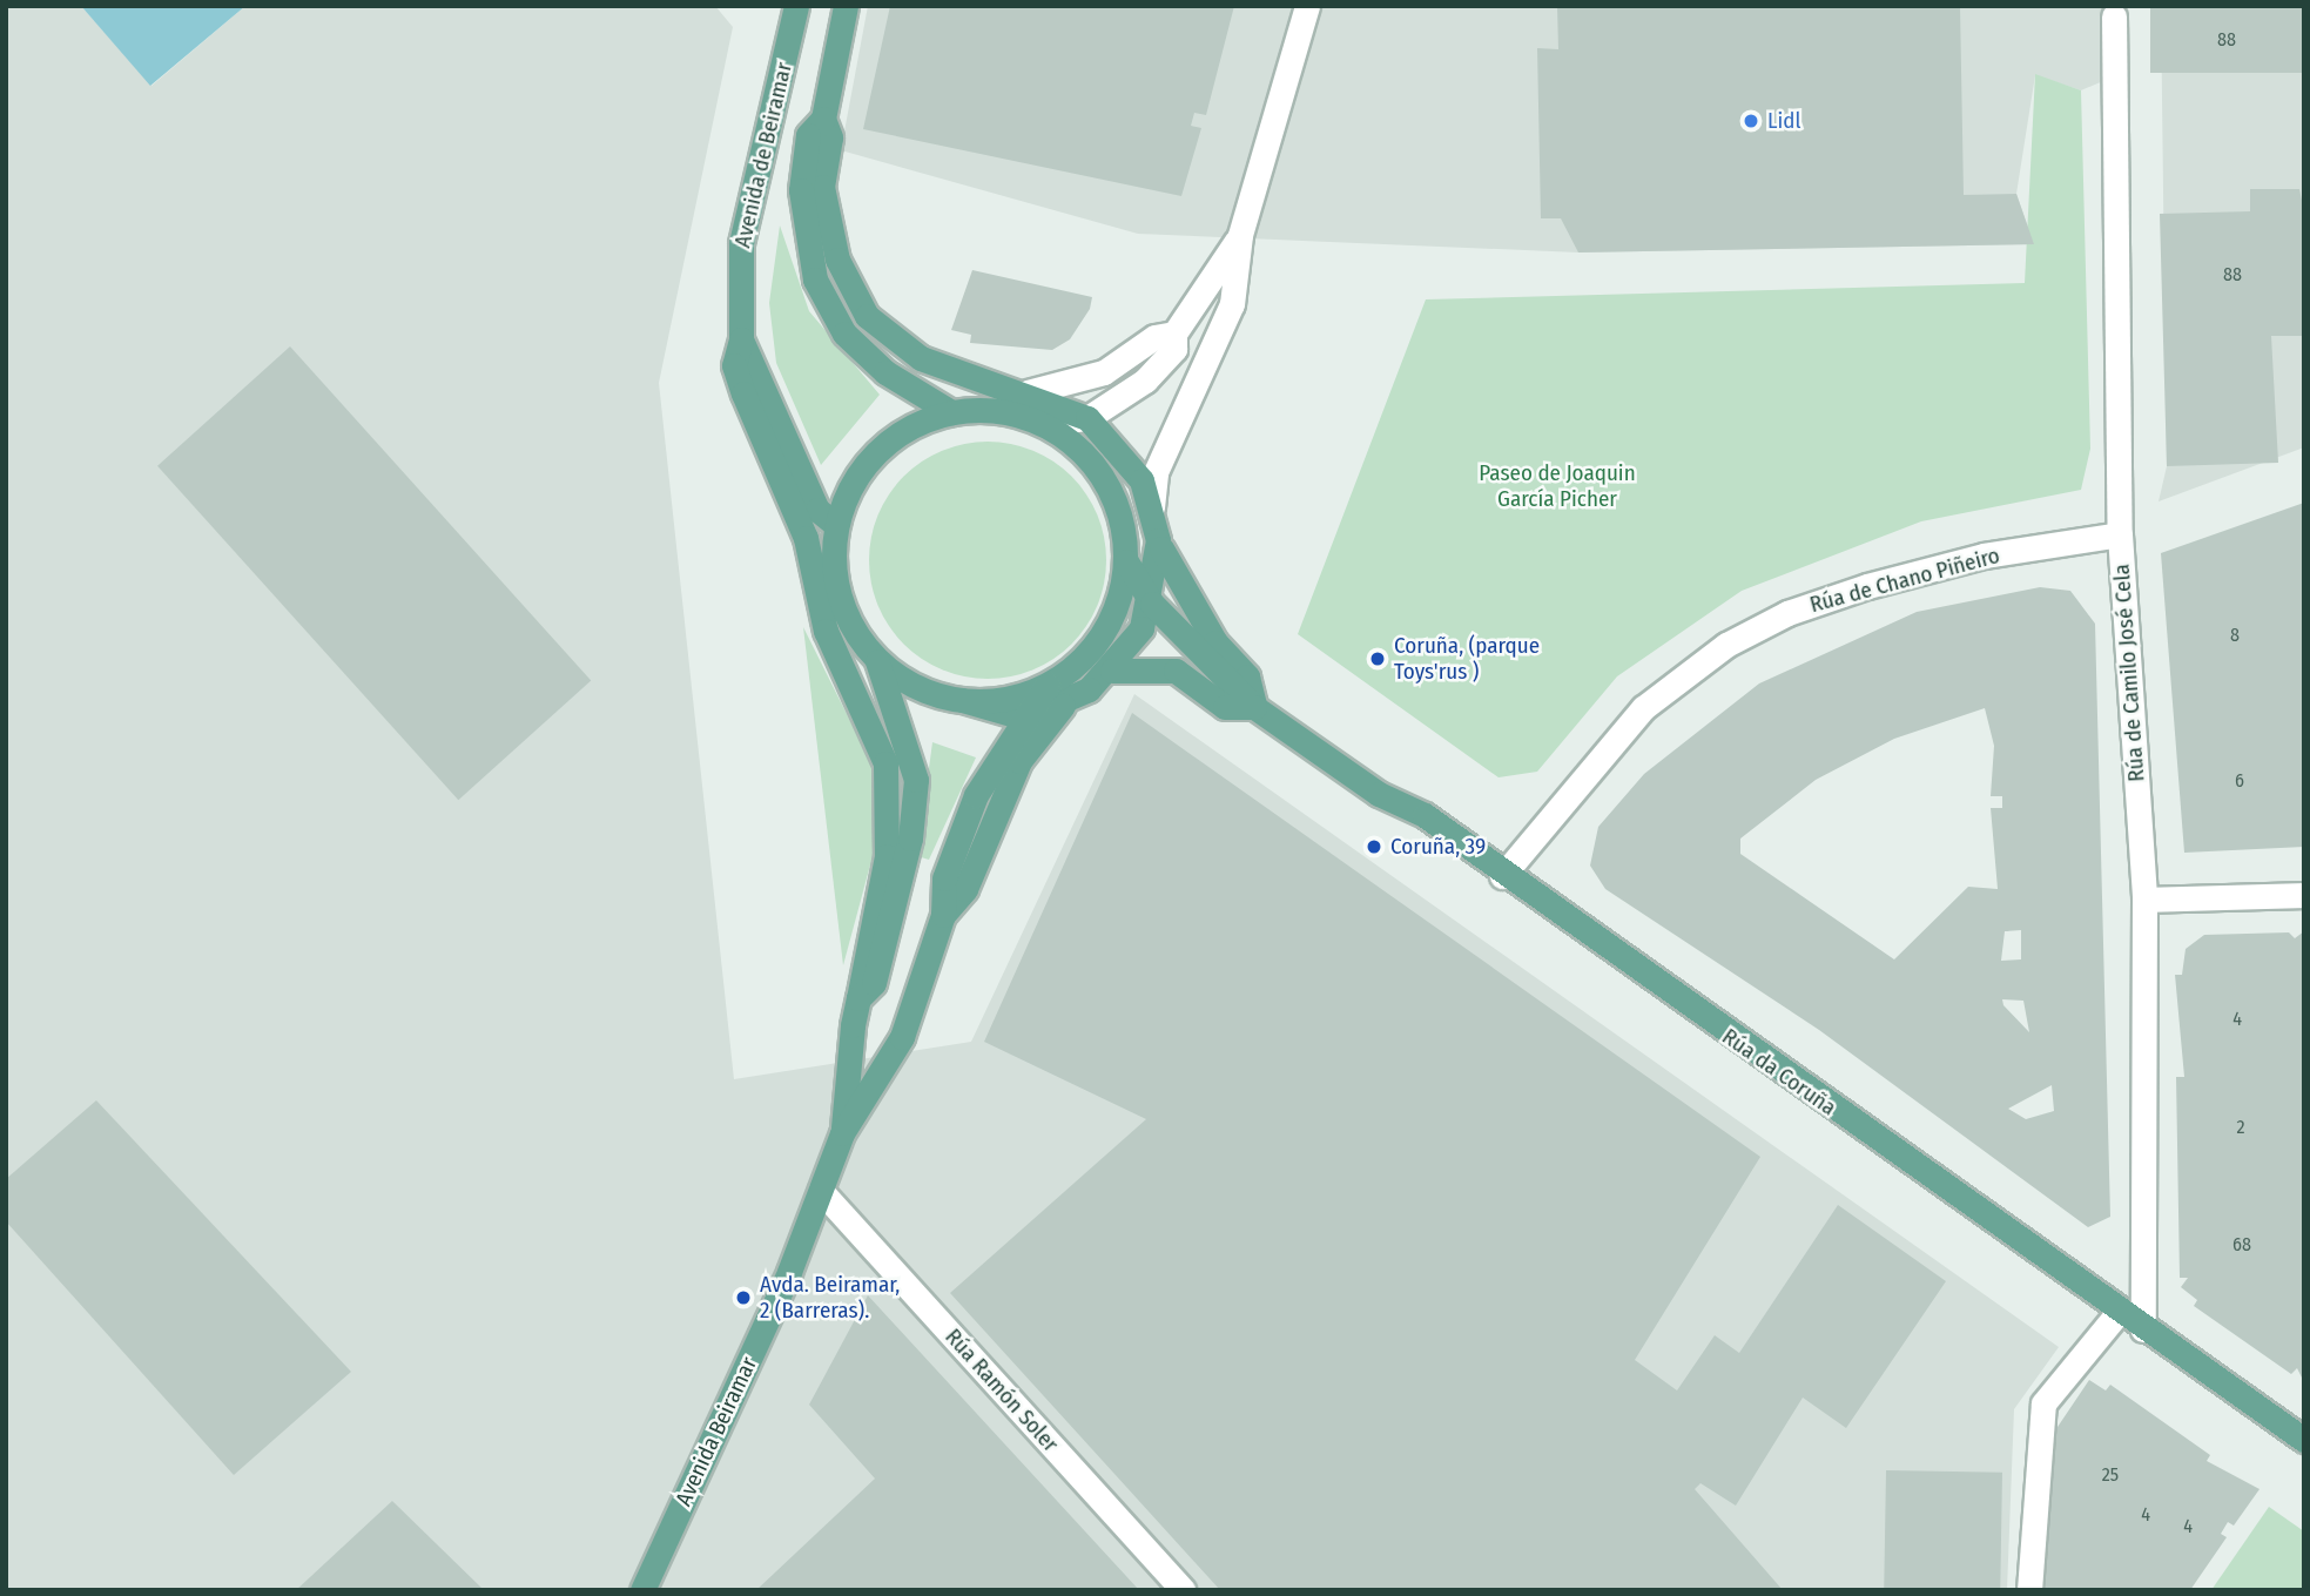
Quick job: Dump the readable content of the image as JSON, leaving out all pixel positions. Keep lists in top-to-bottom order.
{
  "streets": {
    "main road": ["Avenida de Beiramar", "Rúa da Coruña", "Avenida Beiramar"],
    "street": ["Rúa de Chano Piñeiro", "Rúa de Camilo José Cela", "Rúa Ramón Soler"]
  },
  "crossings": [
    ["Avenida de Beiramar", "Rúa da Coruña"],
    ["Avenida de Beiramar", "Avenida Beiramar"],
    ["Rúa de Chano Piñeiro", "Rúa de Camilo José Cela"],
    ["Rúa de Chano Piñeiro", "Rúa da Coruña"],
    ["Rúa de Camilo José Cela", "Rúa da Coruña"],
    ["Rúa da Coruña", "Avenida Beiramar"],
    ["Rúa Ramón Soler", "Avenida Beiramar"]
  ],
  "parks": ["Paseo de Joaquin García Picher"],
  "places": [
    "Lidl",
    "Coruña, (parque Toys'rus )",
    "Coruña, 39",
    "Avda. Beiramar, 2 (Barreras)."
  ],
  "house_numbers": [
    "88",
    "88",
    "8",
    "6",
    "4",
    "2",
    "68",
    "25",
    "4",
    "4"
  ]
}
